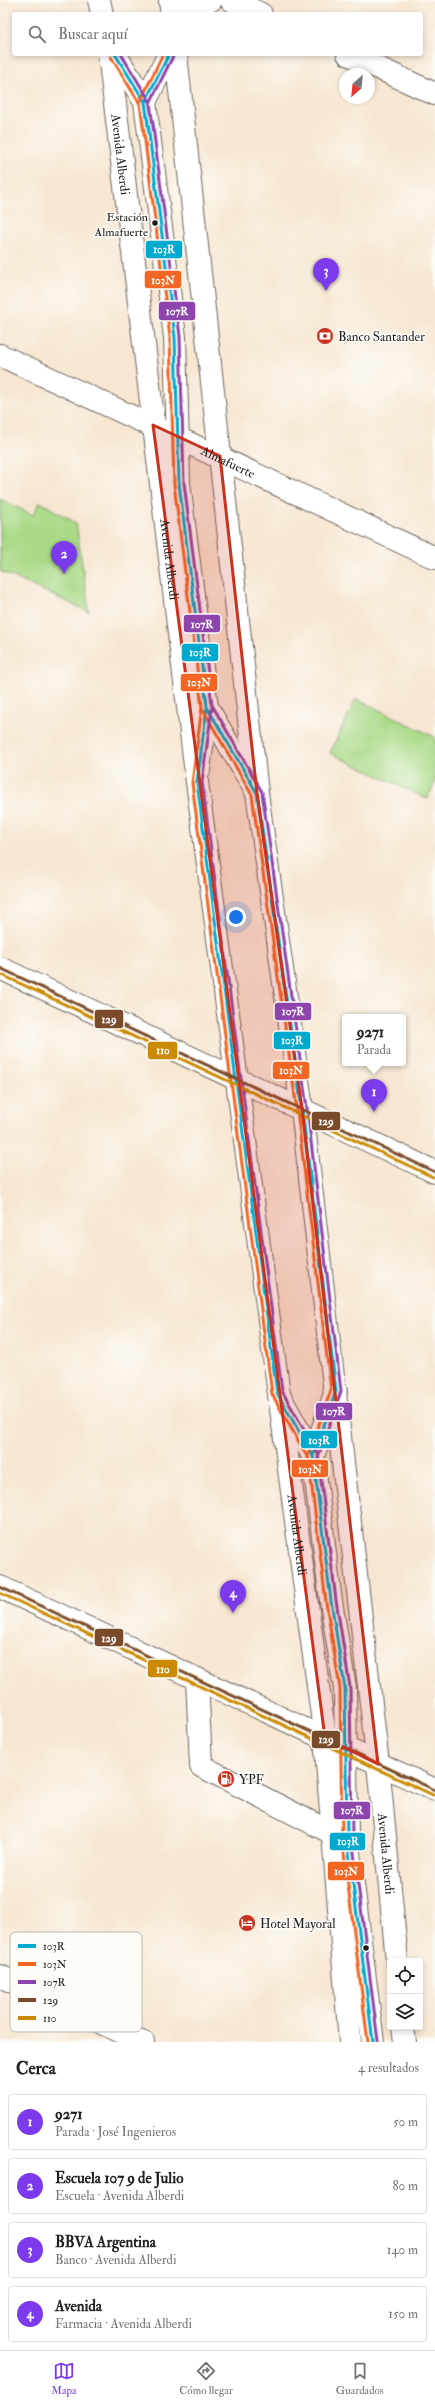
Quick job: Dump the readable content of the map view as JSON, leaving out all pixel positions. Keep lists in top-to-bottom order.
{
  "streets": {
    "main road": ["Avenida Alberdi", "Almafuerte"]
  },
  "crossings": [
    ["Avenida Alberdi", "Almafuerte"]
  ],
  "places": {
    "other": ["Estación Almafuerte"],
    "bank": ["Banco Santander"],
    "fuel station": ["YPF"],
    "hotel": ["Hotel Mayoral"]
  },
  "lines": [
    "transit line 103R",
    "transit line 103N",
    "transit line 107R",
    "transit line 129",
    "transit line 110"
  ],
  "legend": [
    "103R",
    "103N",
    "107R",
    "129",
    "110"
  ],
  "north": "bottom left",
  "page": {
    "search": "Buscar aquí",
    "pins": [
      "3",
      "2",
      "1",
      "4"
    ],
    "popup": ["9271", "Parada"],
    "heading": ["Cerca", "4 resultados"],
    "list": [
      {
        "mark": "1",
        "name": "9271",
        "note": "Parada · José Ingenieros",
        "value": "50 m"
      },
      {
        "mark": "2",
        "name": "Escuela 107 9 de Julio",
        "note": "Escuela · Avenida Alberdi",
        "value": "80 m"
      },
      {
        "mark": "3",
        "name": "BBVA Argentina",
        "note": "Banco · Avenida Alberdi",
        "value": "140 m"
      },
      {
        "mark": "4",
        "name": "Avenida",
        "note": "Farmacia · Avenida Alberdi",
        "value": "150 m"
      }
    ],
    "nav": ["Mapa", "Cómo llegar", "Guardados"]
  }
}
